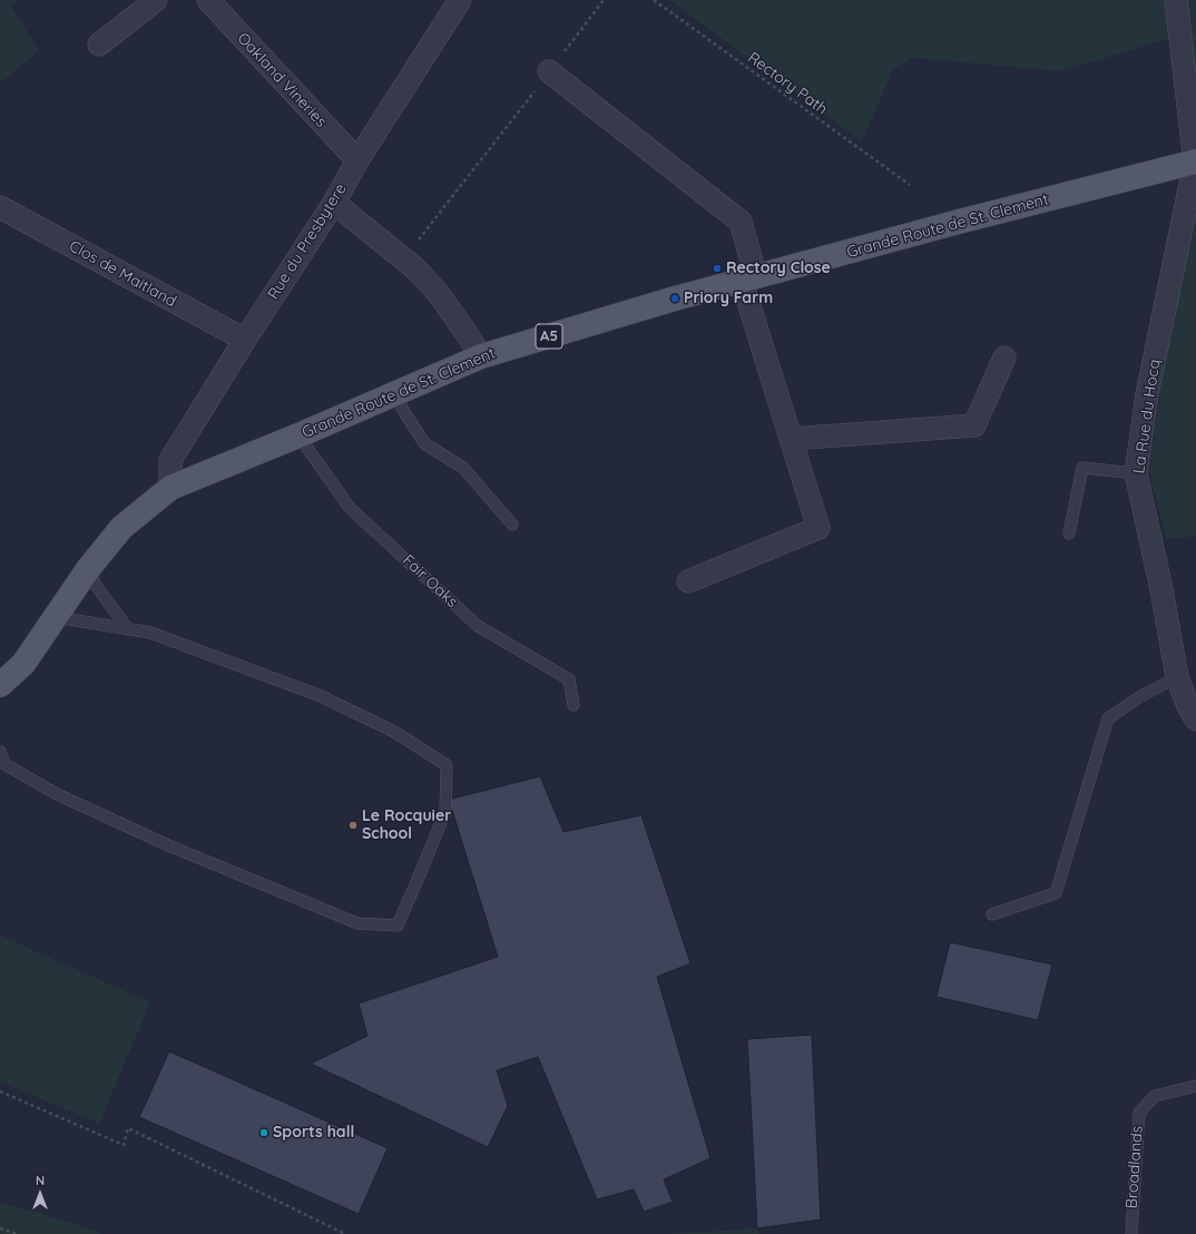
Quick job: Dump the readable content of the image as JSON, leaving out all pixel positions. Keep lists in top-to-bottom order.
{
  "streets": {
    "main road": ["Grande Route de St. Clement", "A5"],
    "street": [
      "Oakland Vineries",
      "Rue du Presbytere",
      "Clos de Maitland",
      "La Rue du Hocq"
    ],
    "lane": ["Fair Oaks", "Broadlands"],
    "path": ["Rectory Path"]
  },
  "crossings": [
    ["Oakland Vineries", "Rue du Presbytere"],
    ["Grande Route de St. Clement", "Rue du Presbytere"],
    ["Grande Route de St. Clement", "La Rue du Hocq"],
    ["Grande Route de St. Clement", "Fair Oaks"],
    ["Rue du Presbytere", "Clos de Maitland"]
  ],
  "places": [
    "Rectory Close",
    "Priory Farm",
    "Le Rocquier School",
    "Sports hall"
  ],
  "north": "top"
}
